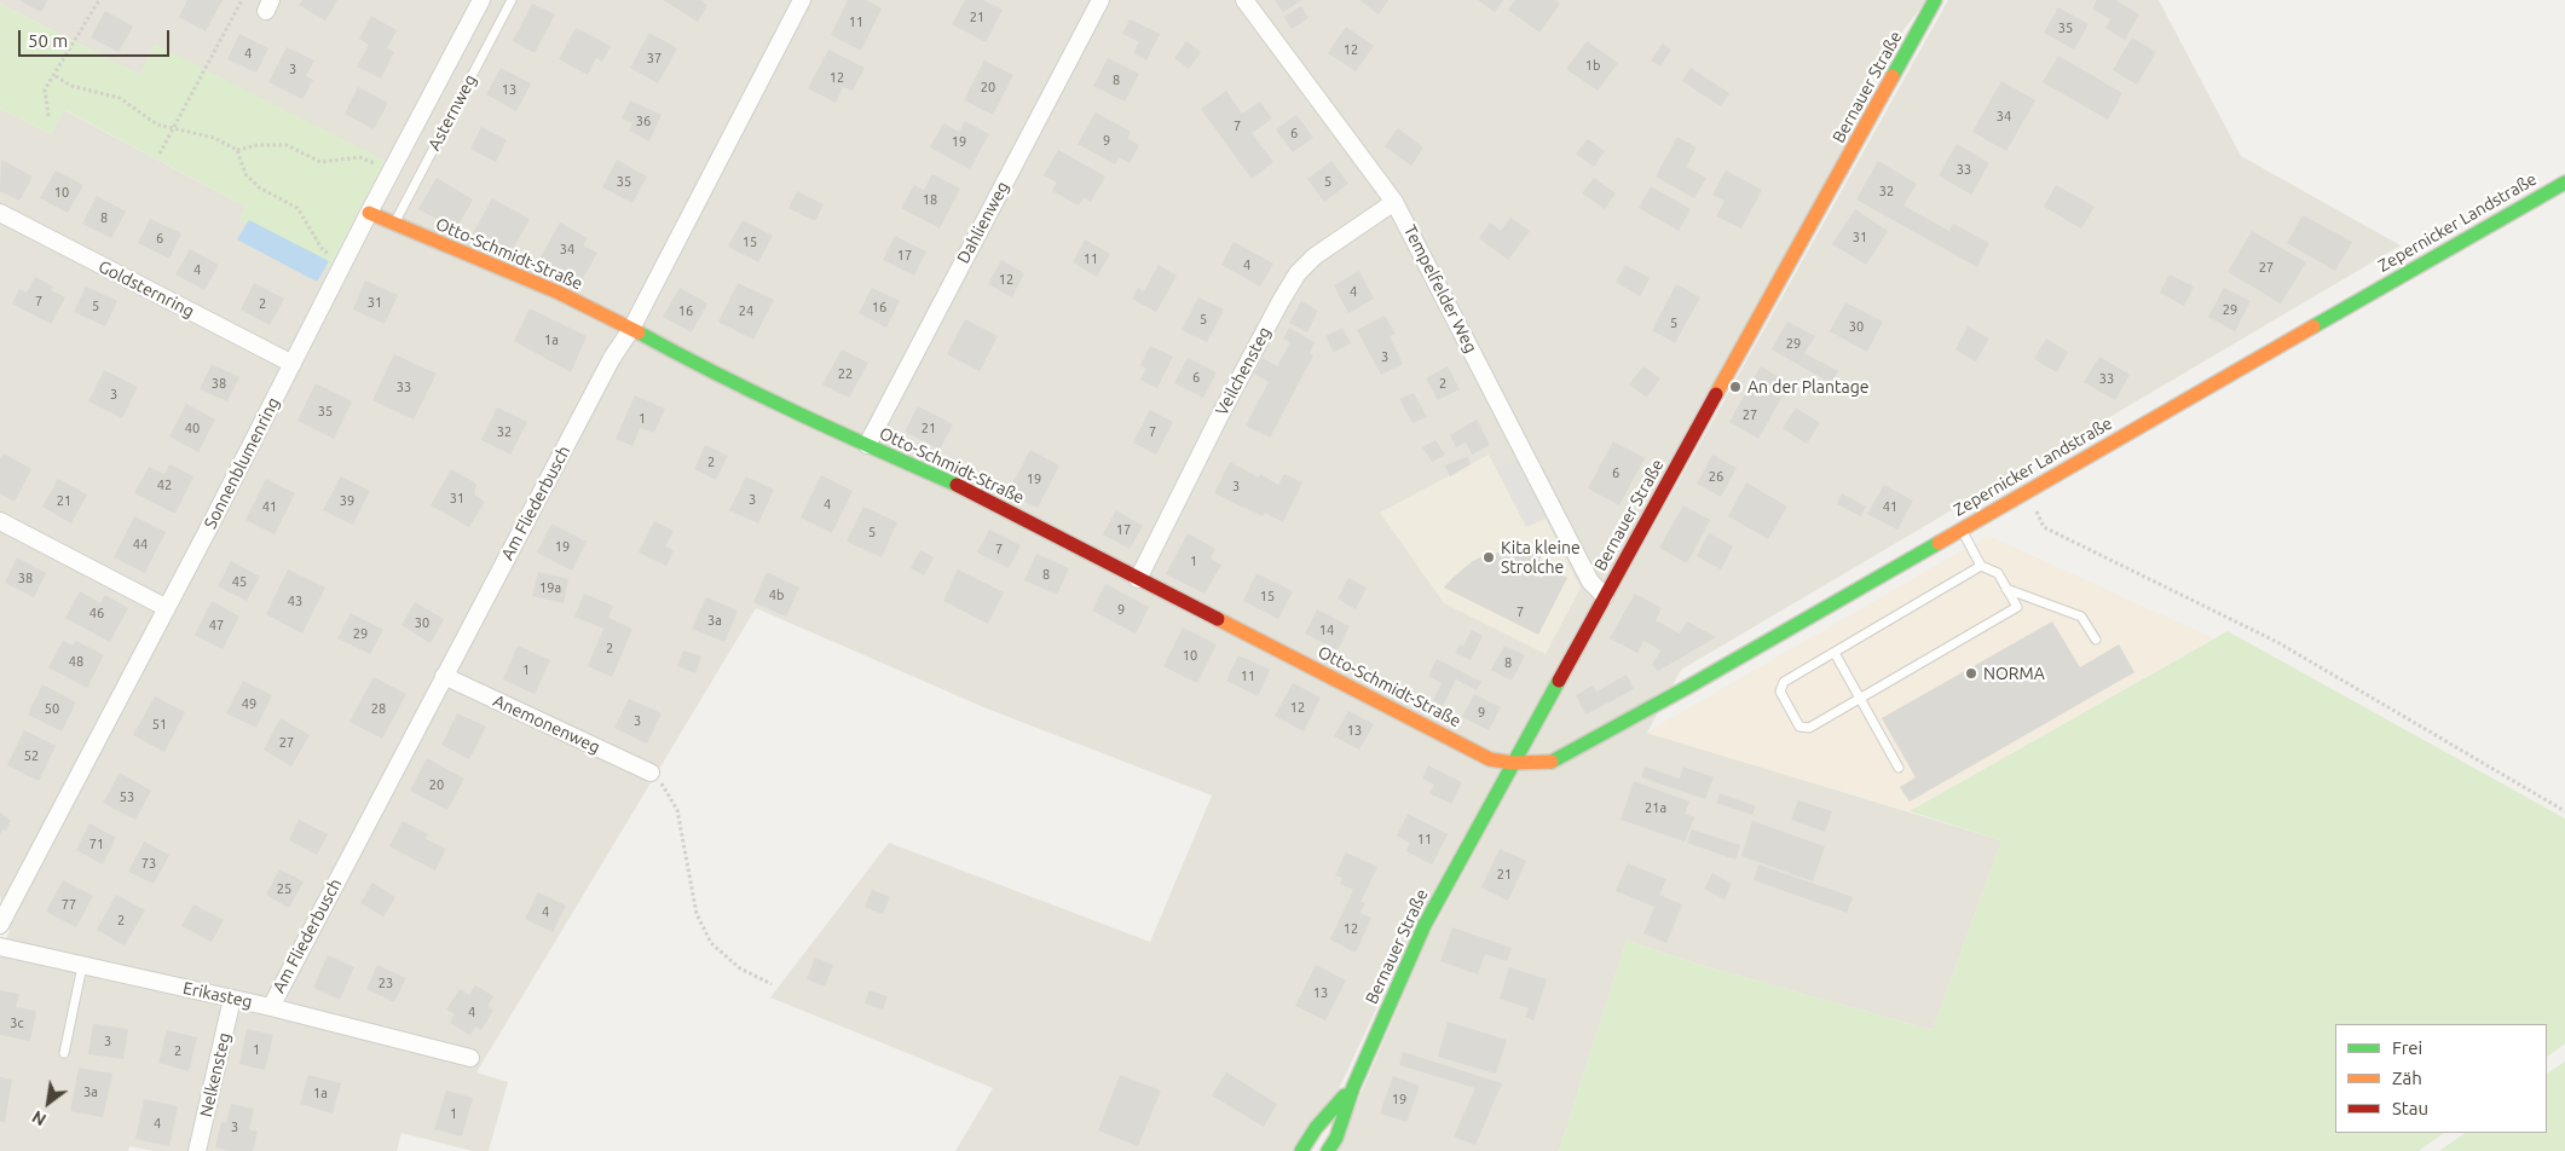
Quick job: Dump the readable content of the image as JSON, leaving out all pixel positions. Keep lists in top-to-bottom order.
{
  "streets": {
    "street": [
      "Bernauer Straße",
      "Dahlienweg",
      "Zepernicker Landstraße",
      "Otto-Schmidt-Straße",
      "Goldsternring",
      "Tempelfelder Weg",
      "Veilchensteg",
      "Sonnenblumenring",
      "Am Fliederbusch",
      "Anemonenweg",
      "Erikasteg",
      "Nelkensteg"
    ],
    "lane": ["Asternweg"]
  },
  "crossings": [
    ["Bernauer Straße", "Zepernicker Landstraße"],
    ["Bernauer Straße", "Otto-Schmidt-Straße"],
    ["Bernauer Straße", "Tempelfelder Weg"],
    ["Asternweg", "Otto-Schmidt-Straße"],
    ["Dahlienweg", "Otto-Schmidt-Straße"],
    ["Zepernicker Landstraße", "Otto-Schmidt-Straße"],
    ["Otto-Schmidt-Straße", "Veilchensteg"],
    ["Otto-Schmidt-Straße", "Sonnenblumenring"],
    ["Otto-Schmidt-Straße", "Am Fliederbusch"],
    ["Goldsternring", "Sonnenblumenring"],
    ["Tempelfelder Weg", "Veilchensteg"],
    ["Am Fliederbusch", "Anemonenweg"],
    ["Am Fliederbusch", "Erikasteg"],
    ["Erikasteg", "Nelkensteg"]
  ],
  "places": ["An der Plantage", "Kita kleine Strolche", "NORMA"],
  "house_numbers": [
    "21",
    "11",
    "35",
    "12",
    "4",
    "37",
    "1b",
    "3",
    "12",
    "8",
    "20",
    "13",
    "34",
    "36",
    "7",
    "6",
    "9",
    "19",
    "33",
    "35",
    "5",
    "32",
    "10",
    "18",
    "8",
    "31",
    "6",
    "15",
    "34",
    "17",
    "11",
    "4",
    "27",
    "4",
    "12",
    "4",
    "7",
    "31",
    "2",
    "5",
    "16",
    "29",
    "16",
    "24",
    "5",
    "5",
    "30",
    "1a",
    "29",
    "3",
    "22",
    "6",
    "33",
    "38",
    "2",
    "33",
    "3",
    "35",
    "27",
    "1",
    "40",
    "21",
    "32",
    "7",
    "2",
    "6",
    "26",
    "19",
    "42",
    "3",
    "31",
    "3",
    "21",
    "39",
    "4",
    "41",
    "41",
    "17",
    "5",
    "44",
    "19",
    "7",
    "1",
    "8",
    "38",
    "45",
    "19a",
    "4b",
    "15",
    "43",
    "9",
    "7",
    "46",
    "3a",
    "30",
    "47",
    "14",
    "29",
    "2",
    "10",
    "48",
    "8",
    "1",
    "11",
    "49",
    "12",
    "50",
    "28",
    "9",
    "3",
    "51",
    "13",
    "27",
    "52",
    "20",
    "53",
    "21a",
    "11",
    "71",
    "73",
    "21",
    "25",
    "77",
    "4",
    "2",
    "12",
    "23",
    "13",
    "4",
    "3c",
    "3",
    "1",
    "2",
    "3a",
    "1a",
    "19",
    "1",
    "4",
    "3"
  ],
  "legend": ["Frei", "Zäh", "Stau"],
  "scale_bar": "50 m",
  "north": "bottom left"
}
